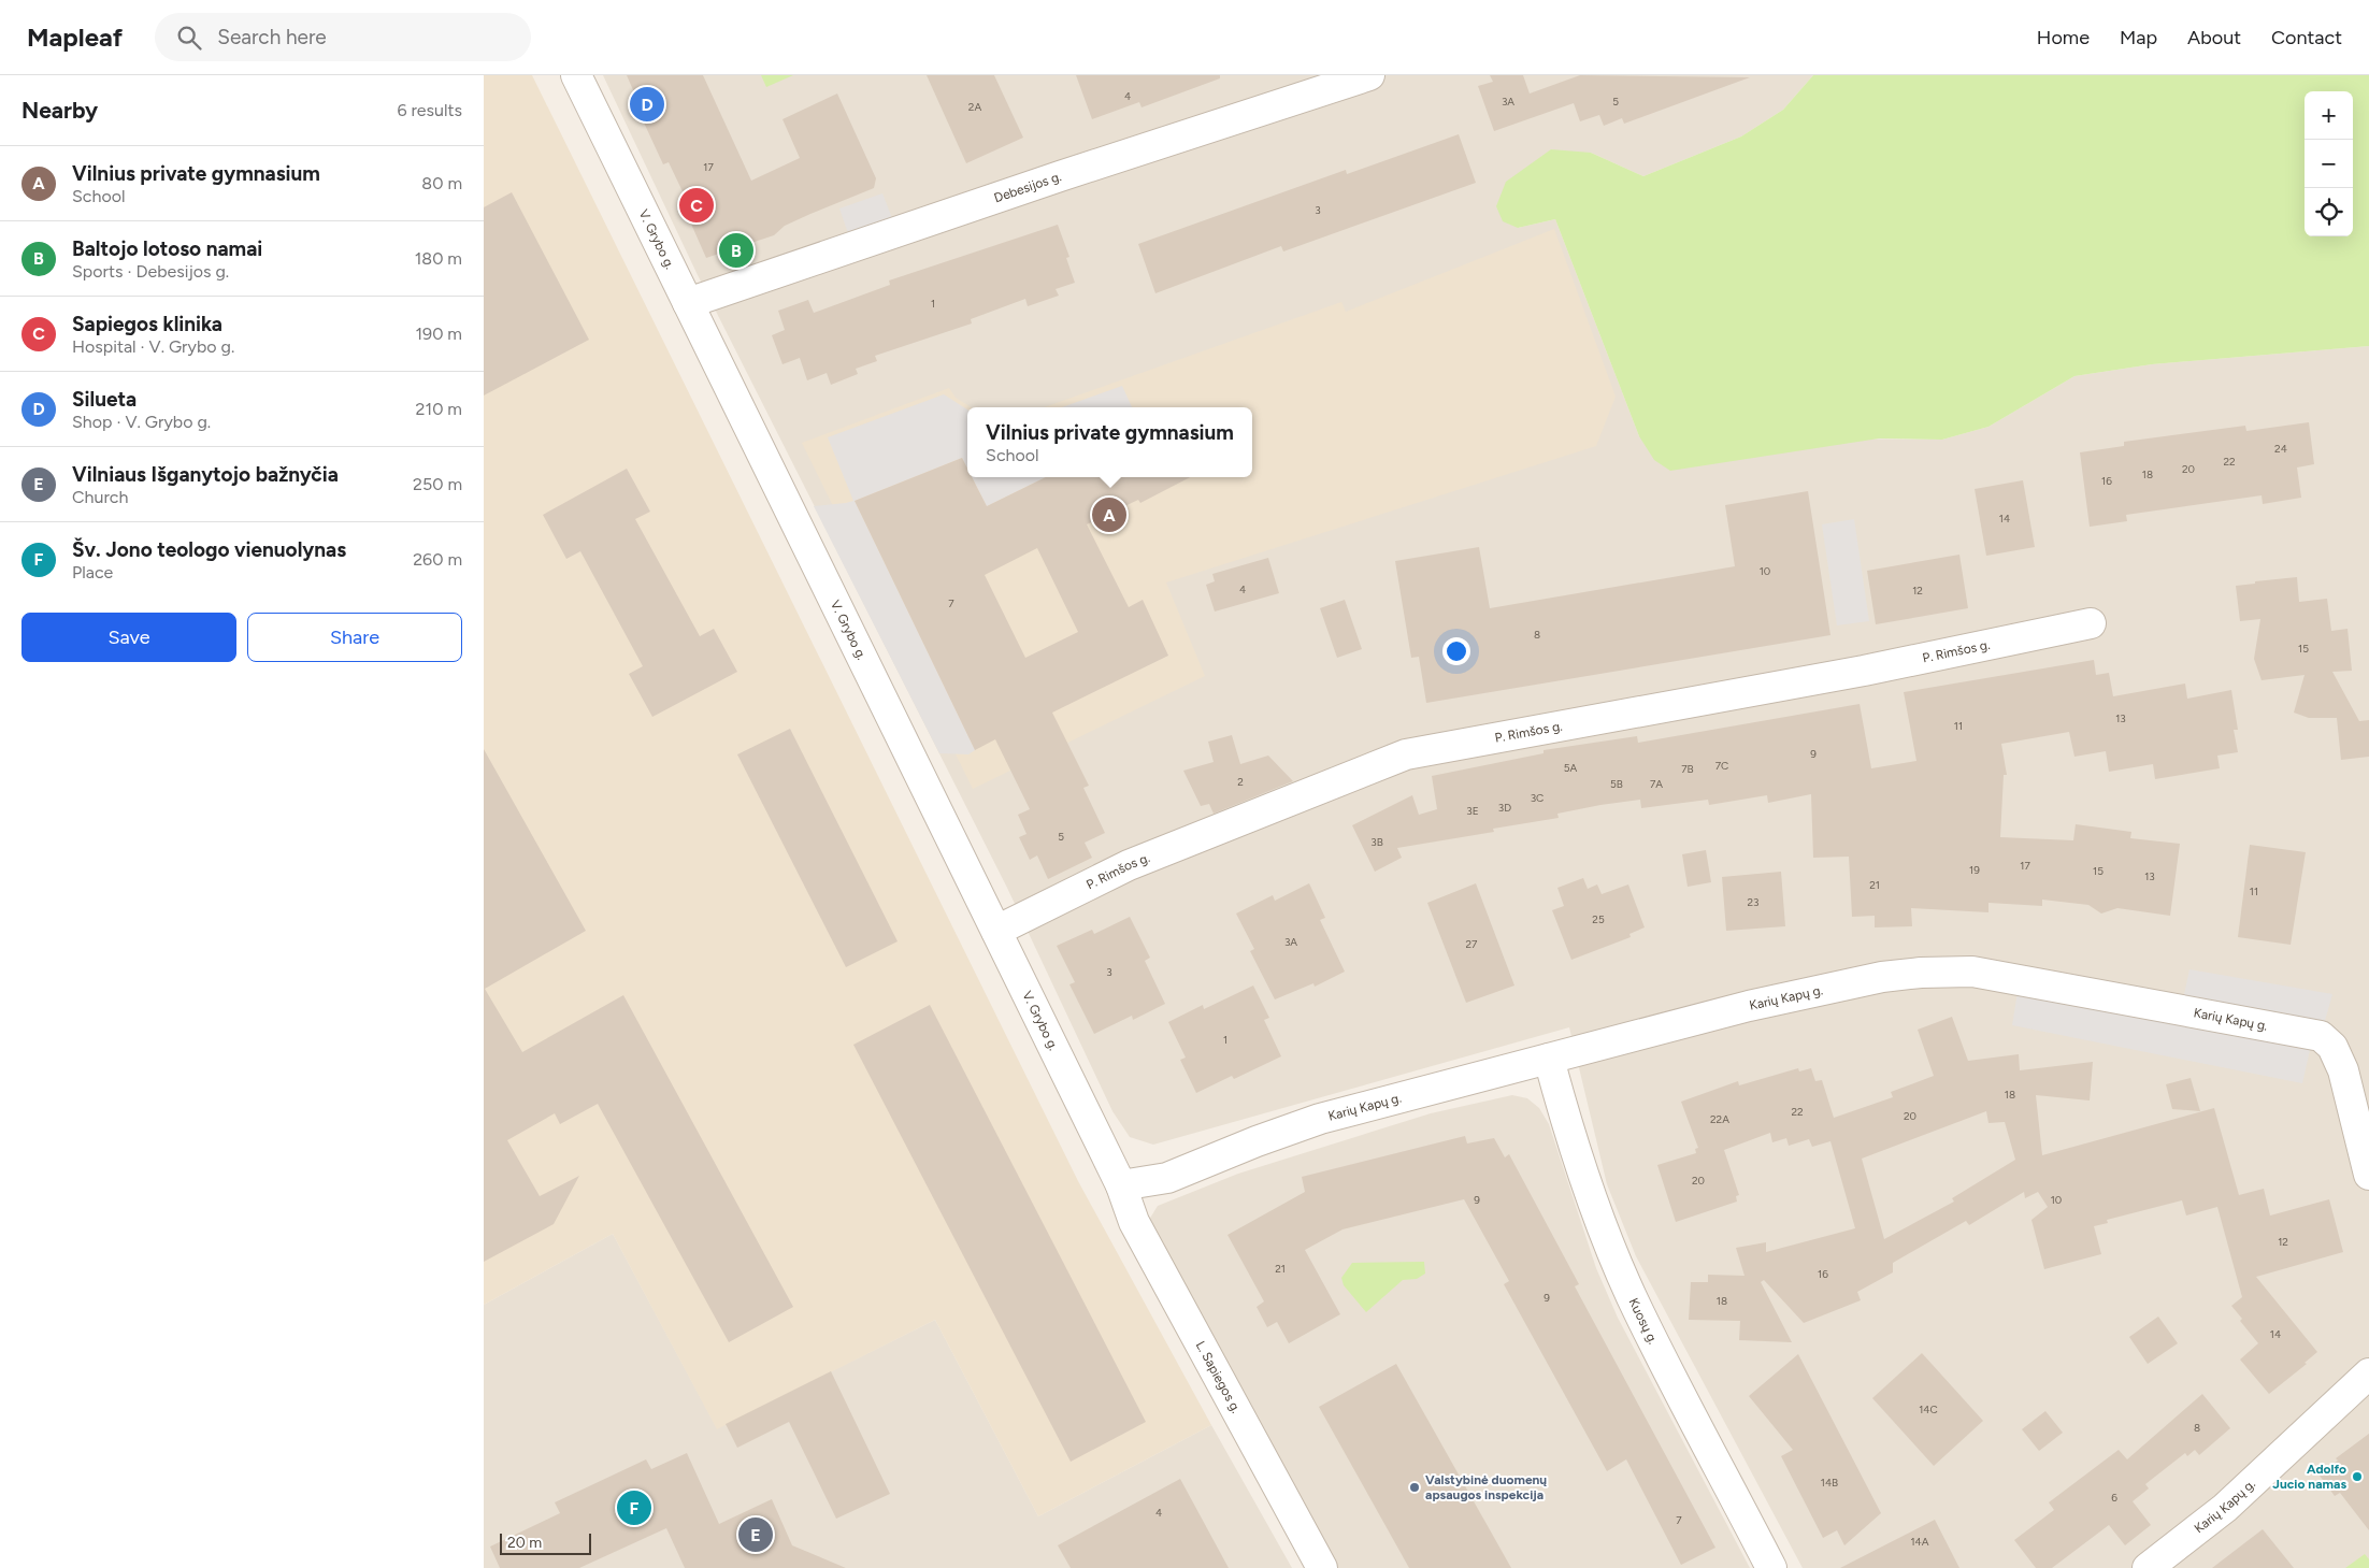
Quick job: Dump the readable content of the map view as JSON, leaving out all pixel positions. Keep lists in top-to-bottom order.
{
  "streets": {
    "street": [
      "Debesijos g.",
      "V. Grybo g.",
      "P. Rimšos g.",
      "Karių Kapų g.",
      "Kuosų g.",
      "L. Sapiegos g."
    ]
  },
  "crossings": [
    ["Debesijos g.", "V. Grybo g."],
    ["V. Grybo g.", "P. Rimšos g."],
    ["V. Grybo g.", "Karių Kapų g."],
    ["V. Grybo g.", "L. Sapiegos g."],
    ["Karių Kapų g.", "Kuosų g."],
    ["Karių Kapų g.", "L. Sapiegos g."]
  ],
  "places": ["Adolfo Jucio namas", "Valstybinė duomenų apsaugos inspekcija"],
  "house_numbers": [
    "4",
    "3A",
    "5",
    "2A",
    "17",
    "3",
    "1",
    "24",
    "22",
    "20",
    "18",
    "16",
    "14",
    "10",
    "4",
    "12",
    "7",
    "8",
    "15",
    "13",
    "11",
    "9",
    "7C",
    "5A",
    "7B",
    "2",
    "5B",
    "7A",
    "3C",
    "3D",
    "3E",
    "5",
    "3B",
    "17",
    "19",
    "15",
    "13",
    "21",
    "11",
    "23",
    "25",
    "3A",
    "27",
    "3",
    "1",
    "18",
    "22",
    "20",
    "22A",
    "20",
    "9",
    "10",
    "12",
    "21",
    "16",
    "9",
    "18",
    "14",
    "14C",
    "8",
    "14B",
    "6",
    "4",
    "7",
    "14A"
  ],
  "scale_bar": "20 m",
  "page": {
    "header": "Mapleaf",
    "search": "Search here",
    "nav": [
      "Home",
      "Map",
      "About",
      "Contact"
    ],
    "heading": ["Nearby", "6 results"],
    "pins": [
      "D",
      "C",
      "B",
      "A",
      "F",
      "E"
    ],
    "map_buttons": ["+", "−"],
    "list": [
      {
        "mark": "A",
        "name": "Vilnius private gymnasium",
        "note": "School",
        "value": "80 m"
      },
      {
        "mark": "B",
        "name": "Baltojo lotoso namai",
        "note": "Sports · Debesijos g.",
        "value": "180 m"
      },
      {
        "mark": "C",
        "name": "Sapiegos klinika",
        "note": "Hospital · V. Grybo g.",
        "value": "190 m"
      },
      {
        "mark": "D",
        "name": "Silueta",
        "note": "Shop · V. Grybo g.",
        "value": "210 m"
      },
      {
        "mark": "E",
        "name": "Vilniaus Išganytojo bažnyčia",
        "note": "Church",
        "value": "250 m"
      },
      {
        "mark": "F",
        "name": "Šv. Jono teologo vienuolynas",
        "note": "Place",
        "value": "260 m"
      }
    ],
    "popup": ["Vilnius private gymnasium", "School"],
    "buttons": ["Save", "Share"],
    "scale": "20 m"
  }
}
